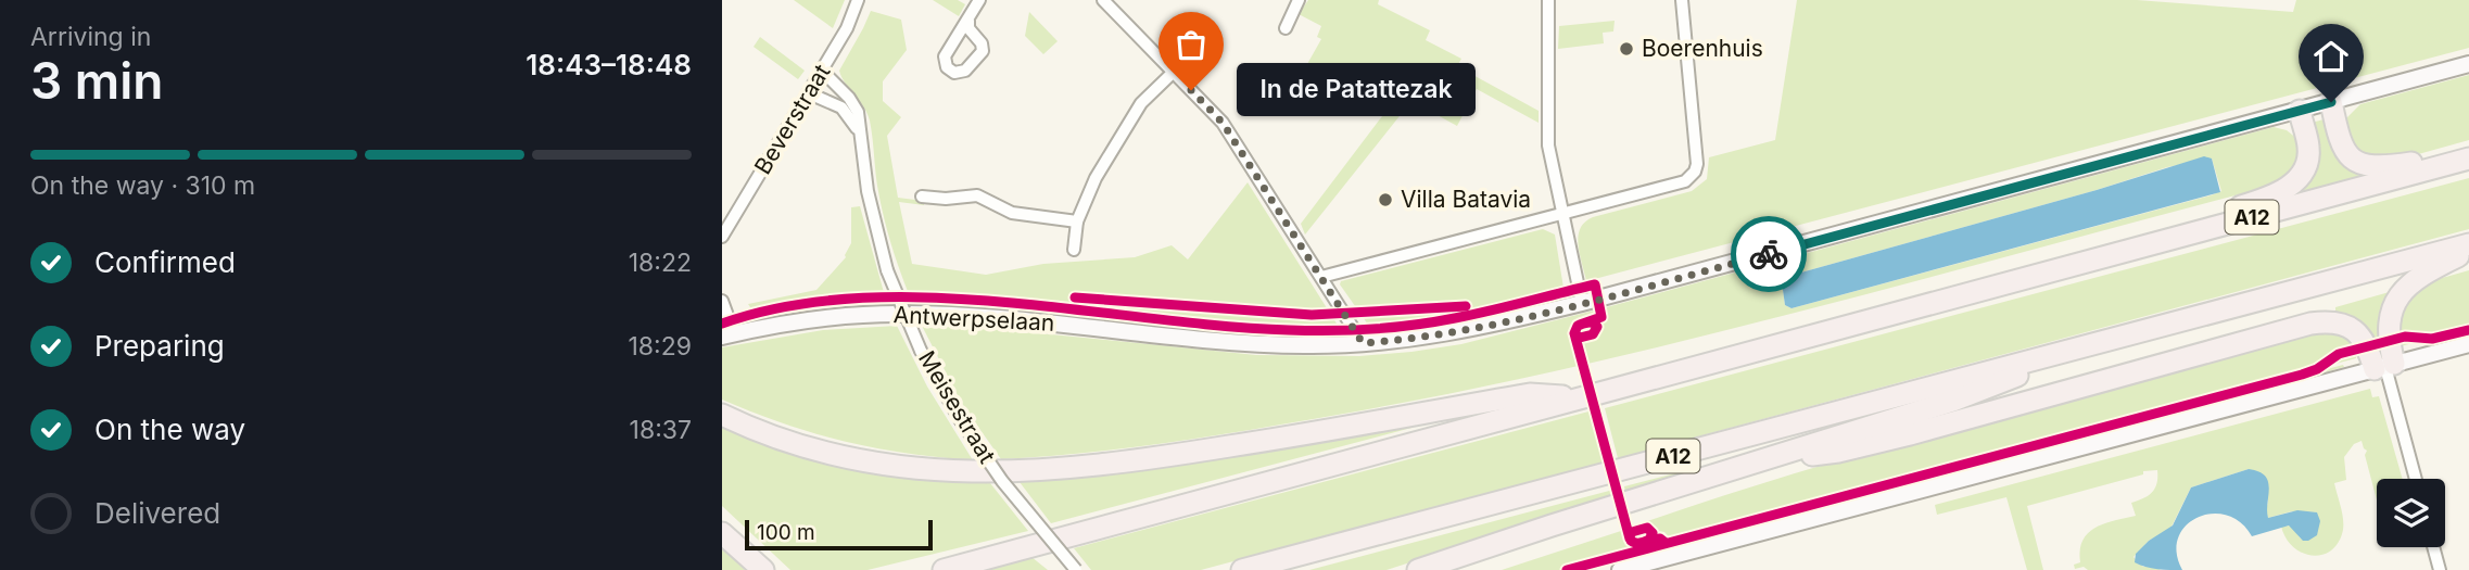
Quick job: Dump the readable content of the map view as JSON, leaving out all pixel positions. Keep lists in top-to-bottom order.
{
  "streets": {
    "highway": ["A12"],
    "main road": ["Antwerpselaan"],
    "street": ["Beverstraat", "Meisestraat"]
  },
  "crossings": [
    ["Beverstraat", "Meisestraat"]
  ],
  "places": ["Boerenhuis", "In de Patattezak", "Villa Batavia"],
  "scale_bar": "100 m",
  "page": {
    "heading": ["3 min", "Arriving in", "18:43–18:48"],
    "bubble": "In de Patattezak",
    "bar": "On the way · 310 m",
    "list": [
      ["Confirmed", "18:22"],
      ["Preparing", "18:29"],
      ["On the way", "18:37"],
      "Delivered"
    ],
    "scale": "100 m"
  }
}
